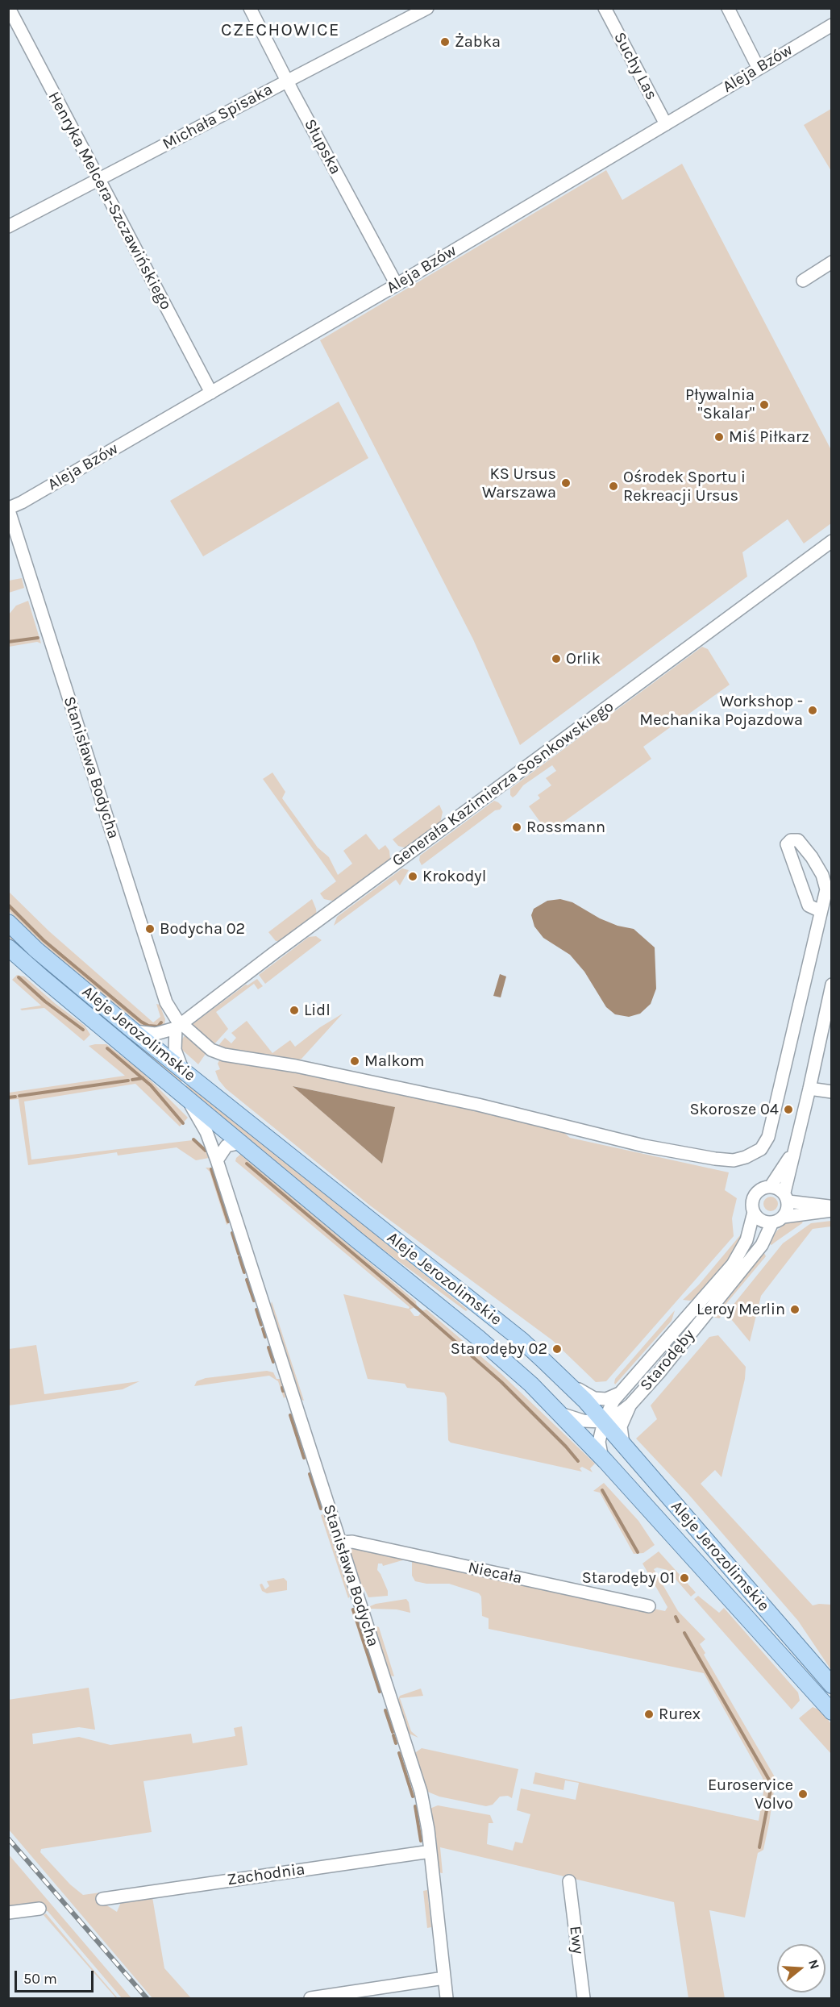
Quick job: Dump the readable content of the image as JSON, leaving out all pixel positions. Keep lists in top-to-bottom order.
{
  "streets": {
    "main road": ["Aleje Jerozolimskie"],
    "street": [
      "Suchy Las",
      "Aleja Bzów",
      "Michała Spisaka",
      "Słupska",
      "Henryka Melcera-Szczawińskiego",
      "Stanisława Bodycha",
      "Generała Kazimierza Sosnkowskiego",
      "Starodęby",
      "Niecała",
      "Zachodnia",
      "Ewy"
    ]
  },
  "crossings": [
    ["Suchy Las", "Aleja Bzów"],
    ["Aleja Bzów", "Słupska"],
    ["Aleja Bzów", "Henryka Melcera-Szczawińskiego"],
    ["Aleja Bzów", "Stanisława Bodycha"],
    ["Michała Spisaka", "Słupska"],
    ["Michała Spisaka", "Henryka Melcera-Szczawińskiego"],
    ["Stanisława Bodycha", "Generała Kazimierza Sosnkowskiego"],
    ["Stanisława Bodycha", "Aleje Jerozolimskie"],
    ["Stanisława Bodycha", "Niecała"],
    ["Stanisława Bodycha", "Zachodnia"],
    ["Generała Kazimierza Sosnkowskiego", "Aleje Jerozolimskie"],
    ["Aleje Jerozolimskie", "Starodęby"]
  ],
  "districts": ["CZECHOWICE"],
  "places": [
    "Żabka",
    "Pływalnia \"Skalar\"",
    "Miś Piłkarz",
    "KS Ursus Warszawa",
    "Ośrodek Sportu i Rekreacji Ursus",
    "Orlik",
    "Workshop - Mechanika Pojazdowa",
    "Rossmann",
    "Krokodyl",
    "Bodycha 02",
    "Lidl",
    "Malkom",
    "Skorosze 04",
    "Leroy Merlin",
    "Starodęby 02",
    "Starodęby 01",
    "Rurex",
    "Euroservice Volvo"
  ],
  "scale_bar": "50 m",
  "north": "right"
}
